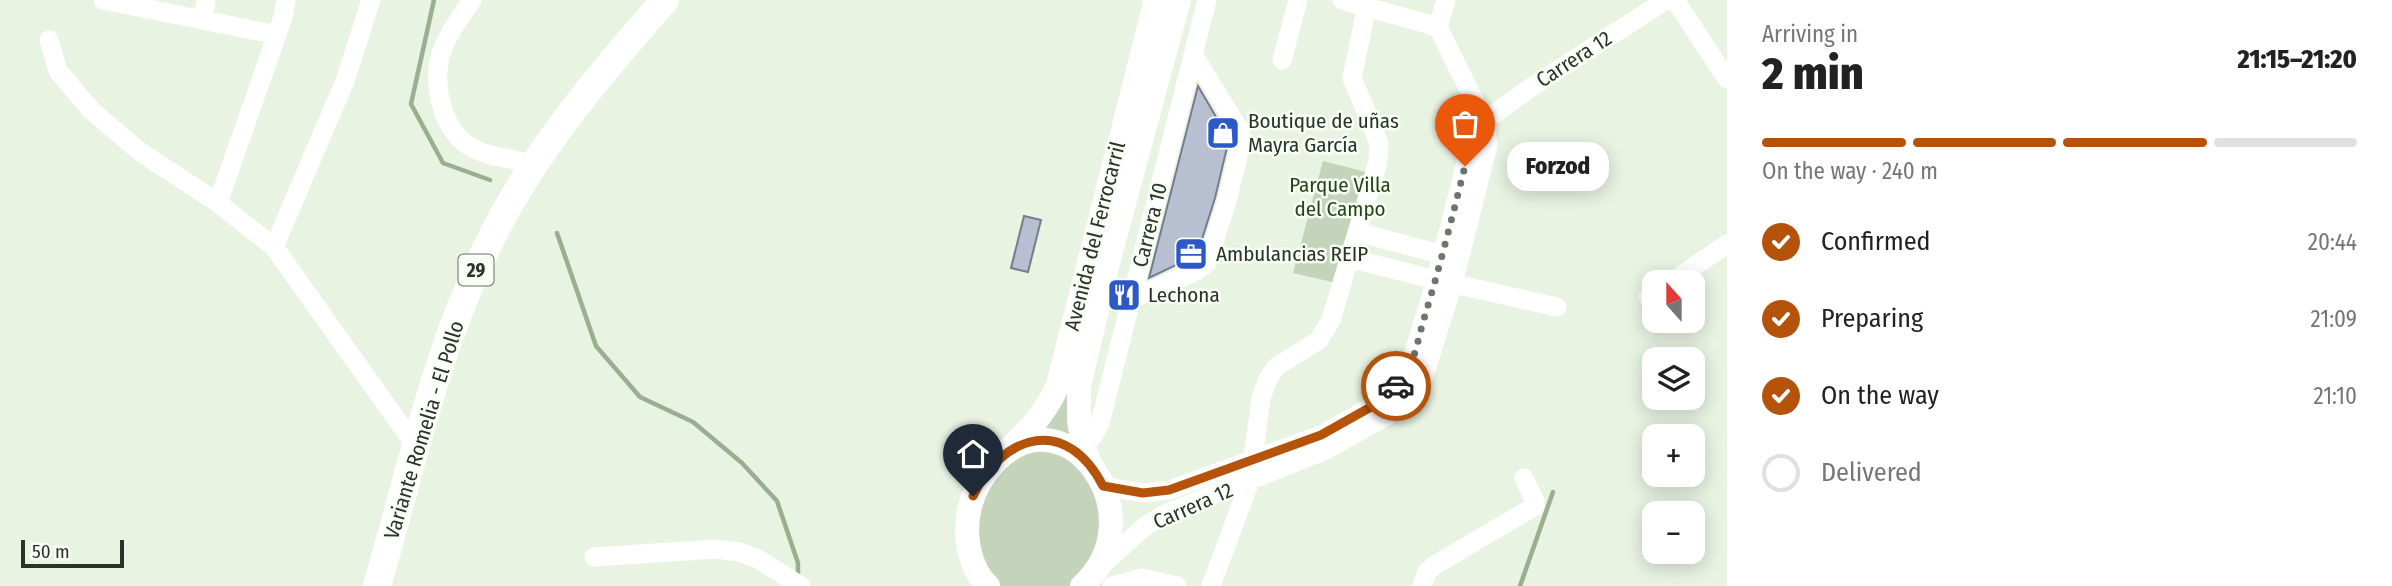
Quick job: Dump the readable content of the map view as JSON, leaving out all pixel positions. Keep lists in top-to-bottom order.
{
  "streets": {
    "highway": ["29", "Variante Romelia - El Pollo"],
    "main road": ["Avenida del Ferrocarril"],
    "street": ["Carrera 12", "Carrera 10"]
  },
  "crossings": [
    ["Carrera 10", "Avenida del Ferrocarril"]
  ],
  "parks": ["Parque Villa del Campo"],
  "places": {
    "shop": ["Boutique de uñas Mayra García"],
    "other": ["Forzod"],
    "office": ["Ambulancias REIP"],
    "restaurant": ["Lechona"]
  },
  "scale_bar": "50 m",
  "north": "top",
  "page": {
    "heading": ["2 min", "Arriving in", "21:15–21:20"],
    "bar": "On the way · 240 m",
    "bubble": "Forzod",
    "list": [
      ["Confirmed", "20:44"],
      ["Preparing", "21:09"],
      ["On the way", "21:10"],
      "Delivered"
    ],
    "map_buttons": ["+", "−"],
    "scale": "50 m"
  }
}
